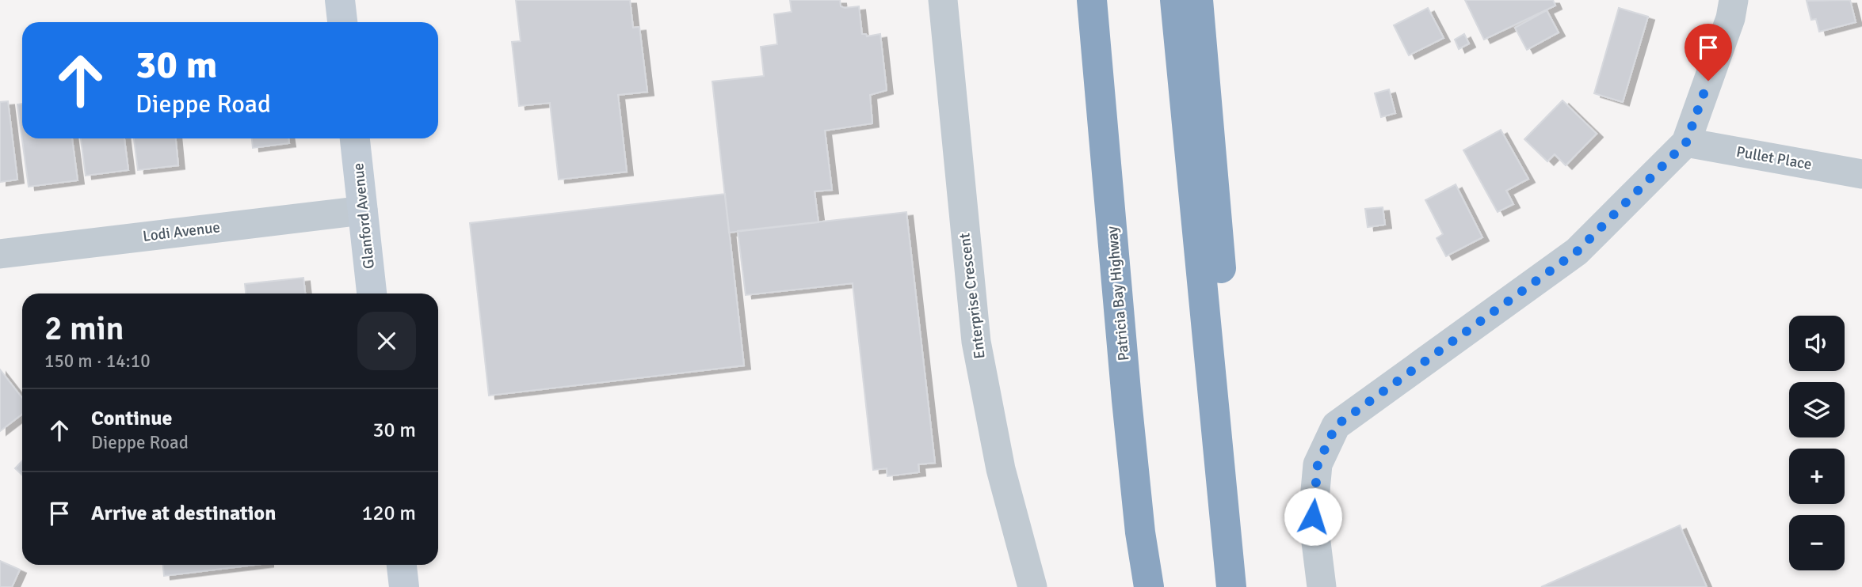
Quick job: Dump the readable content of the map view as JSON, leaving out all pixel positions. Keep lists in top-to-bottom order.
{
  "streets": {
    "highway": ["Patricia Bay Highway"],
    "main road": ["Glanford Avenue"],
    "street": ["Pullet Place", "Lodi Avenue", "Enterprise Crescent"]
  },
  "crossings": [
    ["Glanford Avenue", "Lodi Avenue"]
  ],
  "page": {
    "turn": ["30 m", "Dieppe Road"],
    "heading": ["2 min", "150 m · 14:10"],
    "map_buttons": ["+", "−"],
    "list": [
      {
        "name": "Continue",
        "note": "Dieppe Road",
        "value": "30 m"
      },
      {
        "name": "Arrive at destination",
        "value": "120 m"
      }
    ]
  }
}
